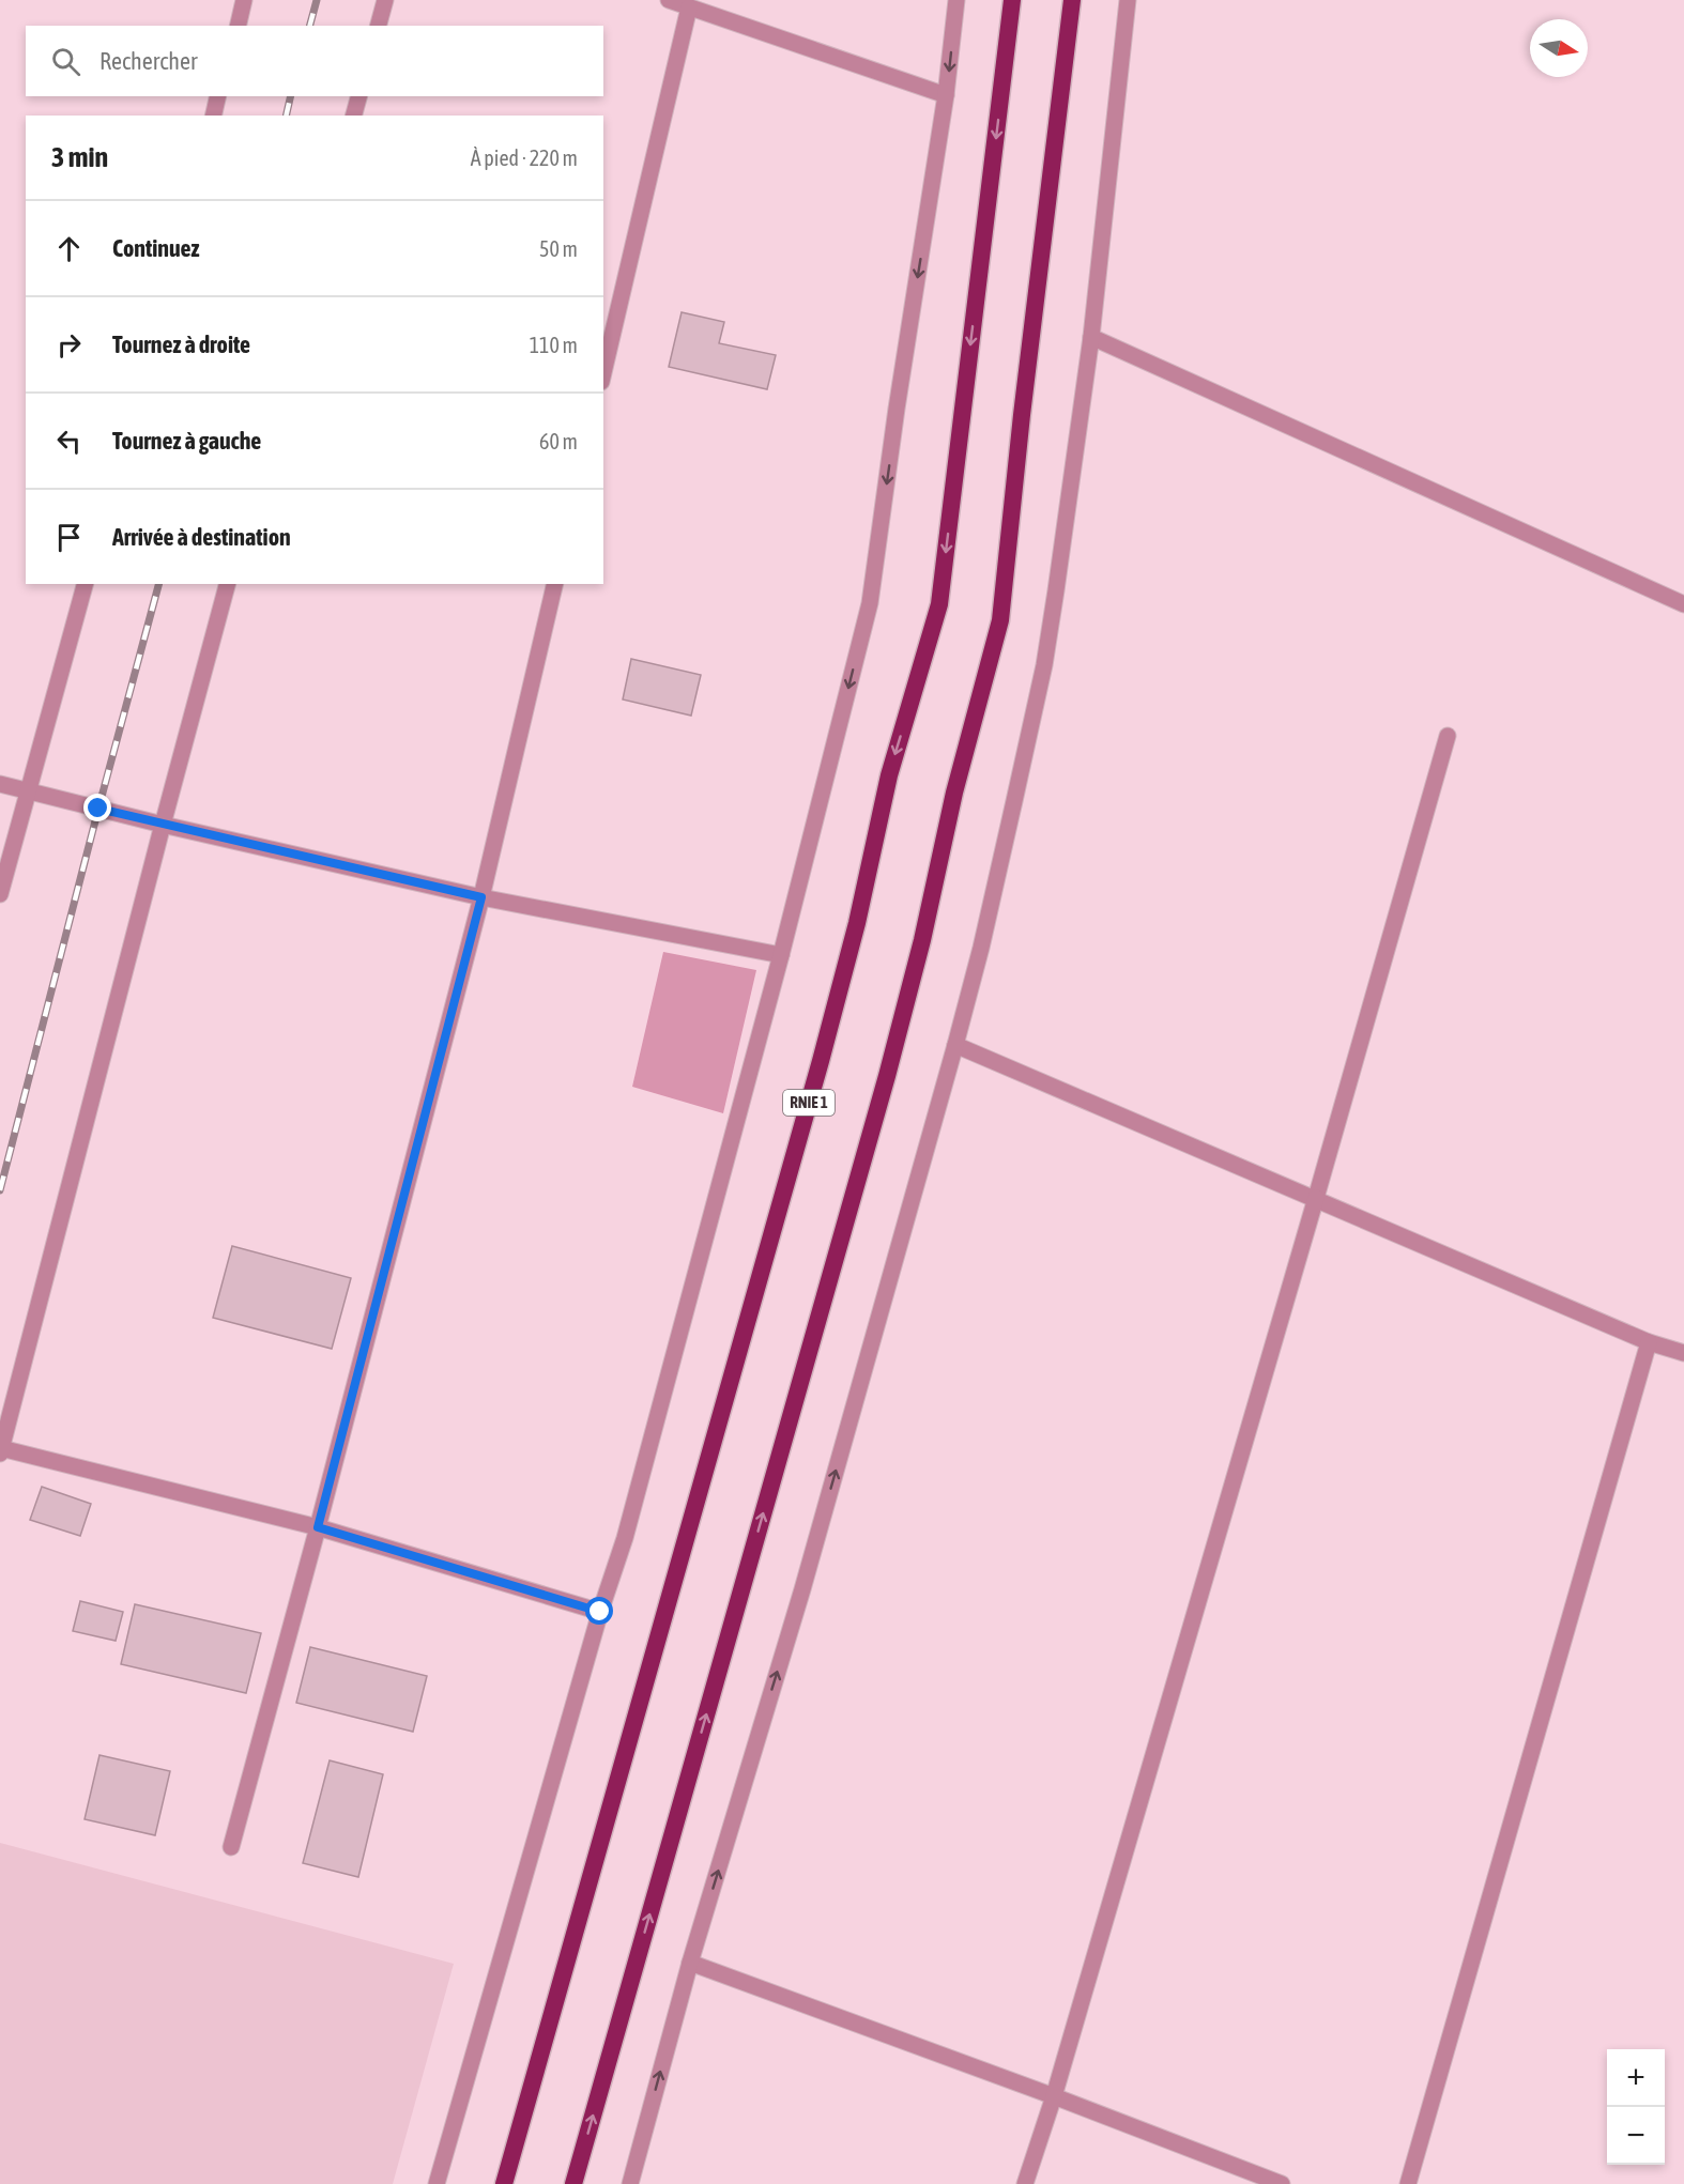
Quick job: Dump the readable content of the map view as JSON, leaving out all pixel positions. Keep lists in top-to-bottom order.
{
  "streets": {
    "highway": ["RNIE 1"]
  },
  "north": "right",
  "page": {
    "search": "Rechercher",
    "heading": ["3 min", "À pied · 220 m"],
    "list": [
      ["Continuez", "50 m"],
      ["Tournez à droite", "110 m"],
      ["Tournez à gauche", "60 m"],
      "Arrivée à destination"
    ],
    "map_buttons": ["+", "−"]
  }
}
